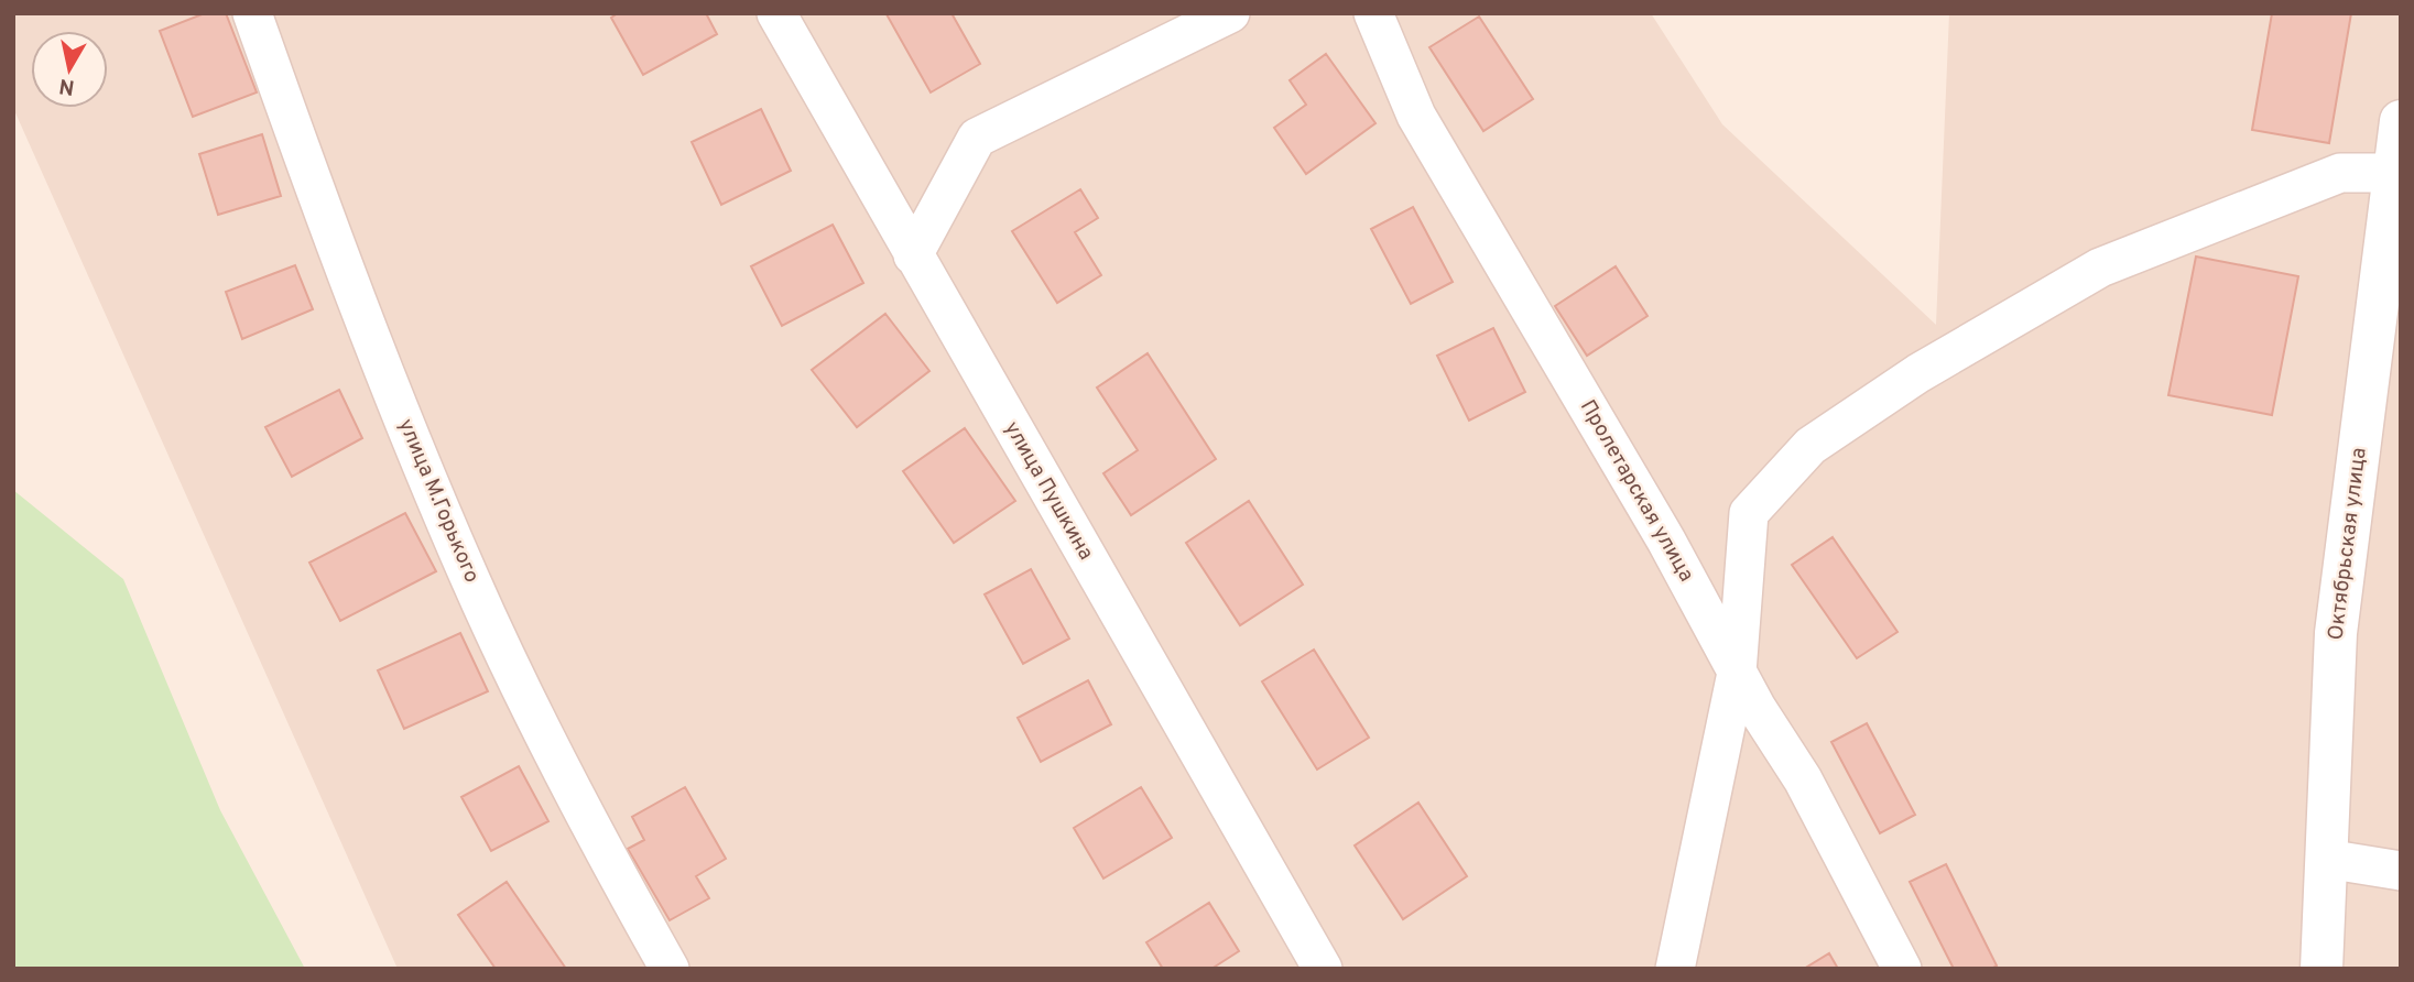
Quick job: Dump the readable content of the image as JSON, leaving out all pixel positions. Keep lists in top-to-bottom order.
{
  "streets": {
    "street": [
      "улица Пушкина",
      "Пролетарская улица",
      "улица М.Горького",
      "Октябрьская улица"
    ]
  },
  "north": "bottom"
}
